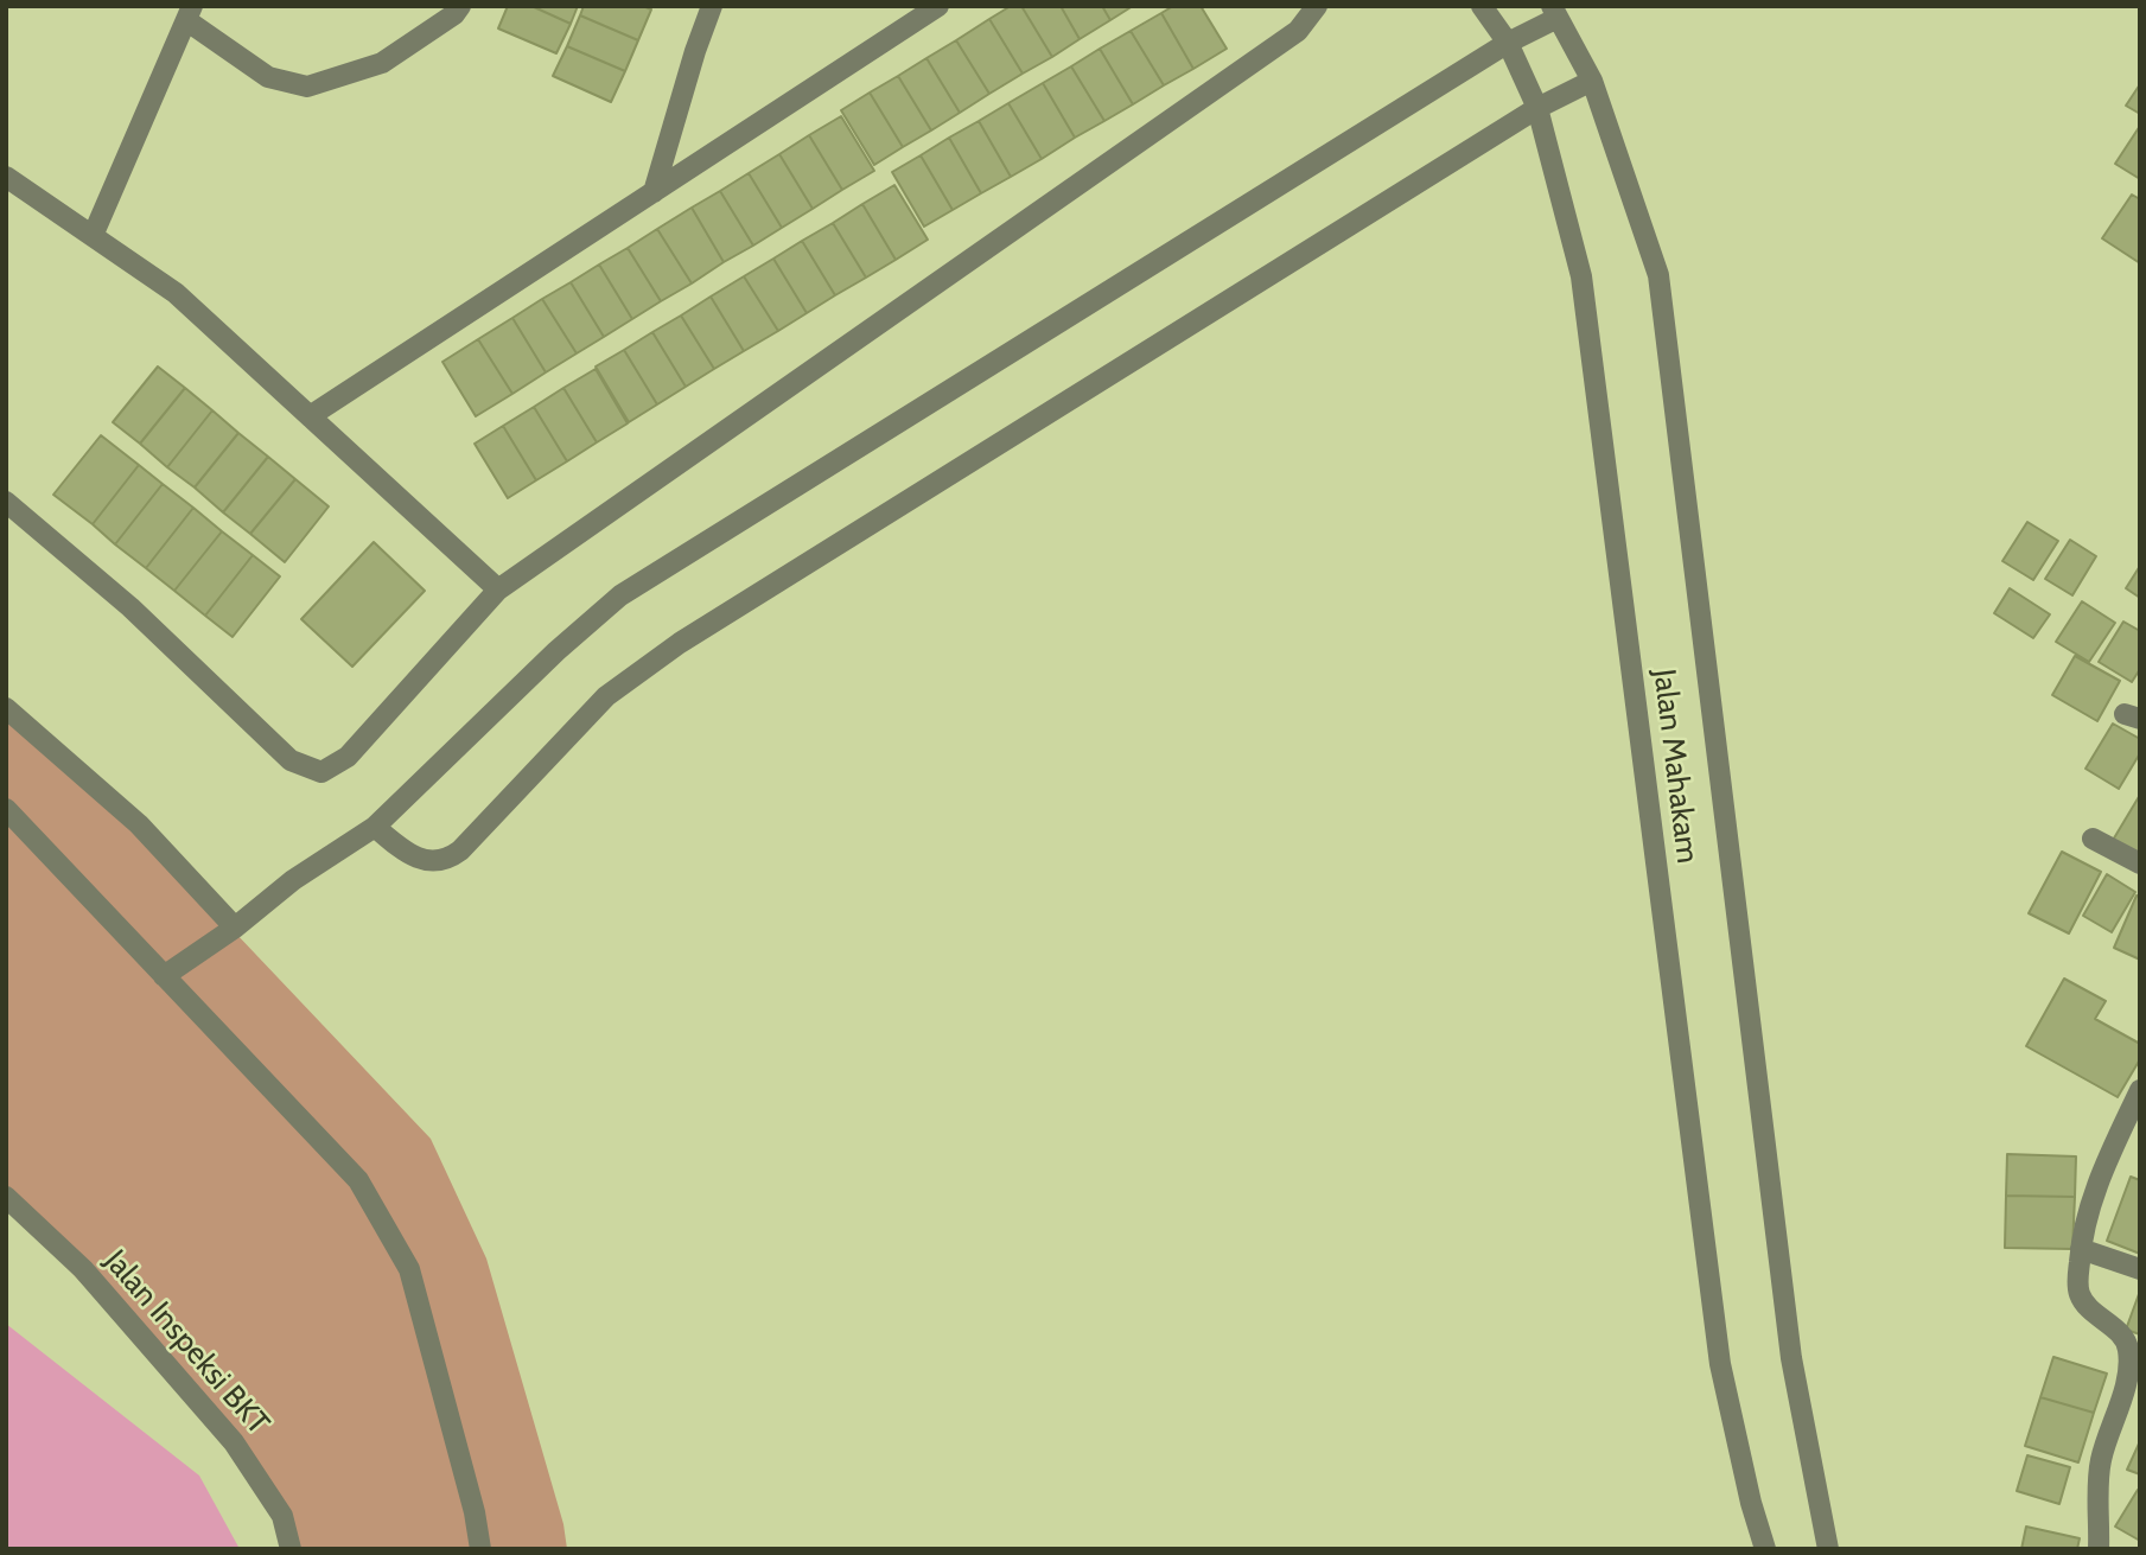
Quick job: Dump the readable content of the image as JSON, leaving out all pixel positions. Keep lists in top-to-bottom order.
{
  "streets": {
    "street": ["Jalan Mahakam", "Jalan Inspeksi BKT"]
  }
}
